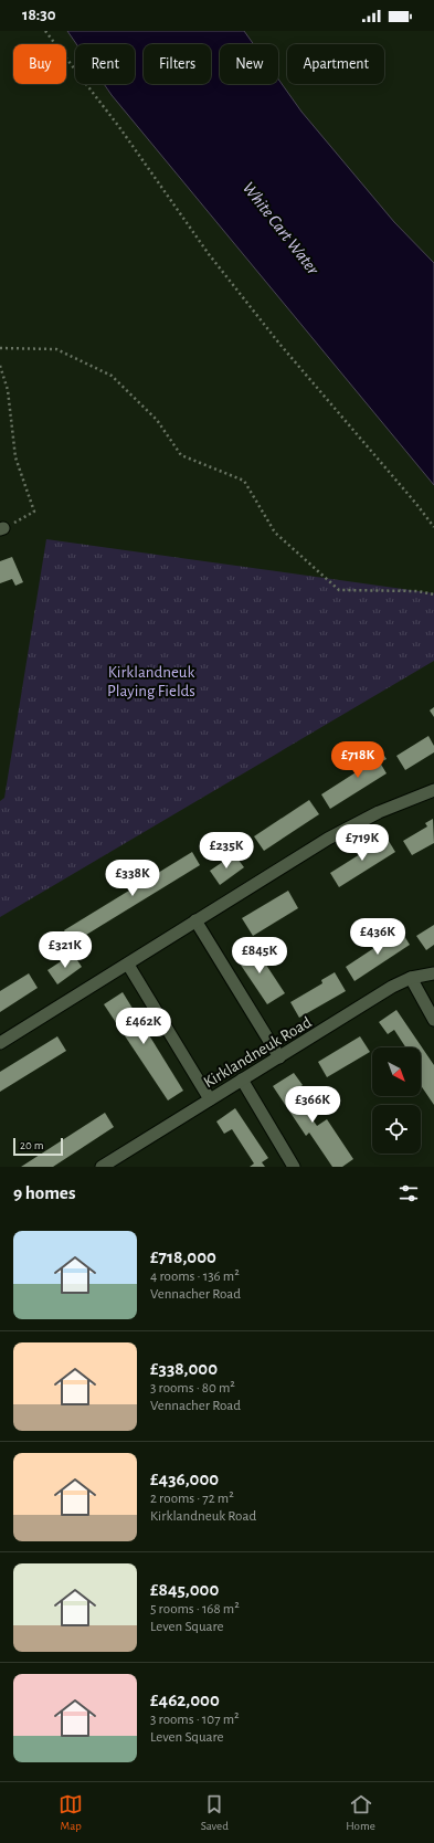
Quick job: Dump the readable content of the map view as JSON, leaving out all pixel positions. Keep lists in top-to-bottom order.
{
  "streets": {
    "street": ["Kirklandneuk Road"]
  },
  "water": ["White Cart Water"],
  "parks": ["Kirklandneuk Playing Fields"],
  "scale_bar": "20 m",
  "north": "bottom right",
  "page": {
    "status": "18:30",
    "chip": [
      "Buy",
      "Rent",
      "Filters",
      "New",
      "Apartment"
    ],
    "price": [
      "£718K",
      "£719K",
      "£235K",
      "£338K",
      "£436K",
      "£321K",
      "£845K",
      "£462K",
      "£366K"
    ],
    "scale": "20 m",
    "heading": "9 homes",
    "list": [
      {
        "name": "£718,000",
        "note": "4 rooms · 136 m² · Vennacher Road"
      },
      {
        "name": "£338,000",
        "note": "3 rooms · 80 m² · Vennacher Road"
      },
      {
        "name": "£436,000",
        "note": "2 rooms · 72 m² · Kirklandneuk Road"
      },
      {
        "name": "£845,000",
        "note": "5 rooms · 168 m² · Leven Square"
      },
      {
        "name": "£462,000",
        "note": "3 rooms · 107 m² · Leven Square"
      }
    ],
    "tabs": ["Map", "Saved", "Home"]
  }
}
